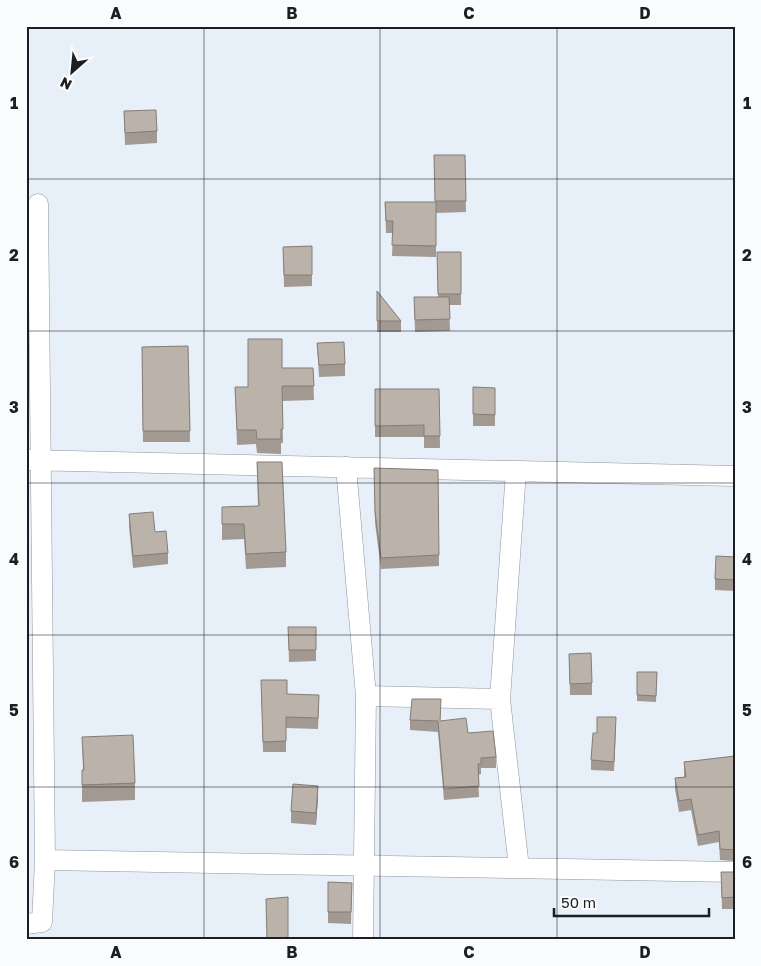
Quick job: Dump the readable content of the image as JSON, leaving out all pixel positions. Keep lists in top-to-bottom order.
{
  "scale_bar": "50 m",
  "north": "bottom left",
  "grid": {
    "columns": [
      "A",
      "B",
      "C",
      "D"
    ],
    "rows": [
      "1",
      "2",
      "3",
      "4",
      "5",
      "6"
    ]
  }
}
